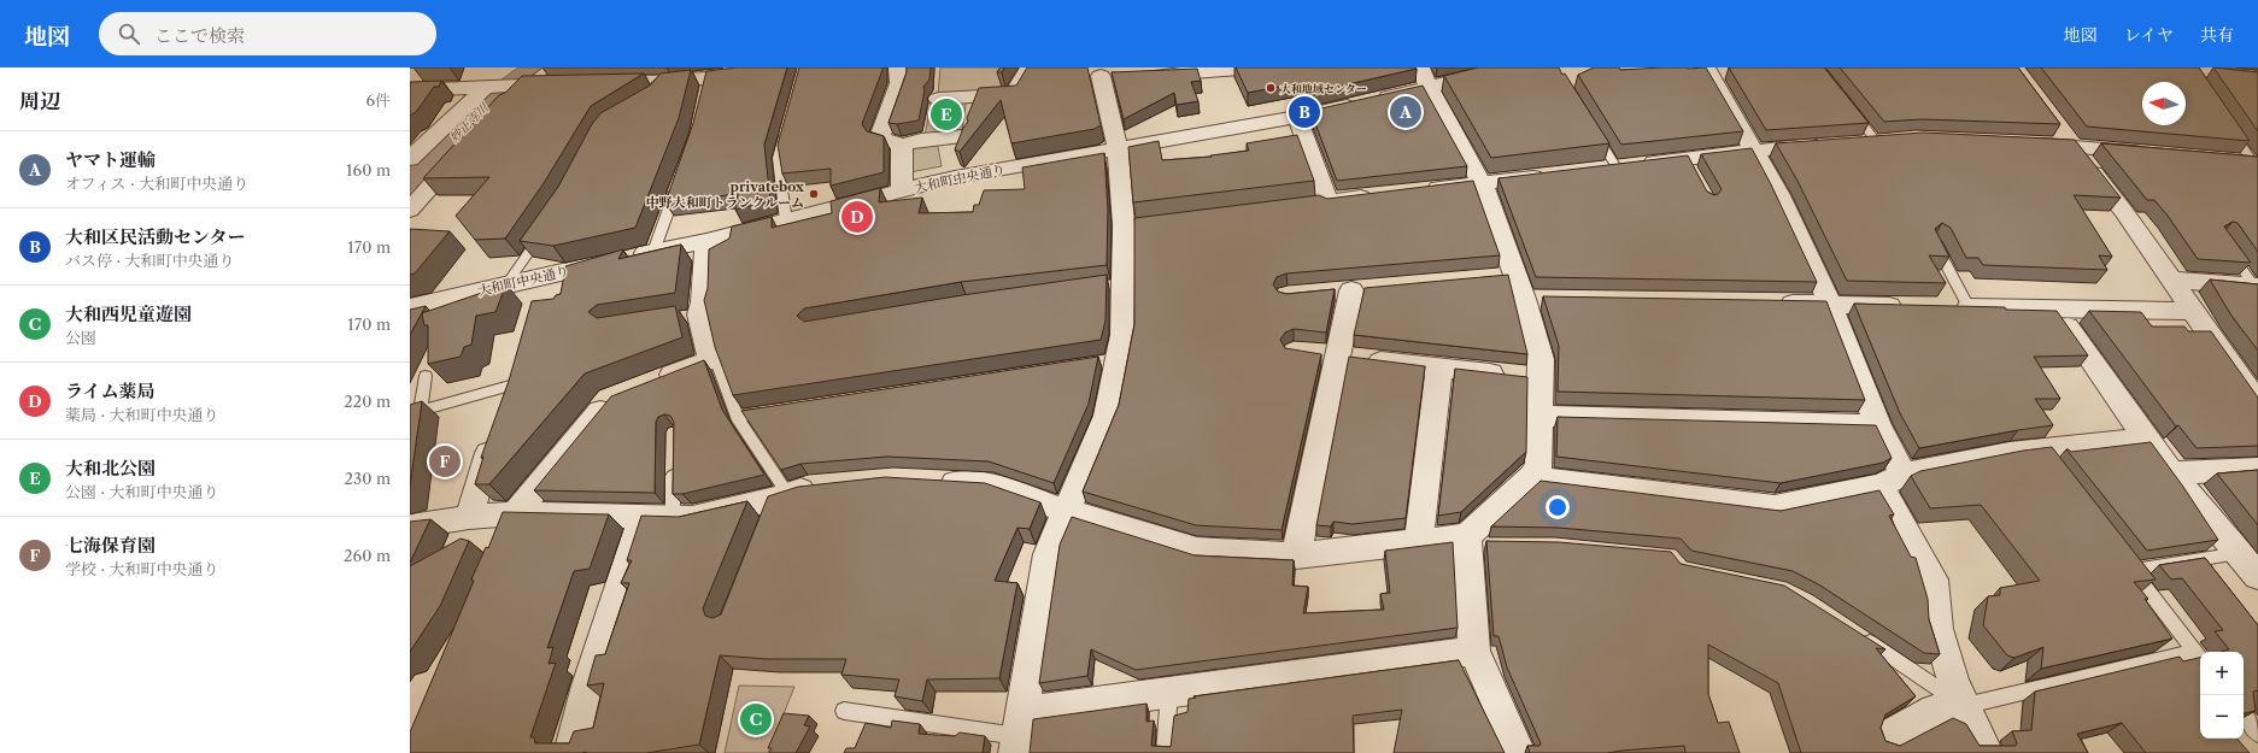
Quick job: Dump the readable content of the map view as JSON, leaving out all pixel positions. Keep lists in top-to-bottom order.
{
  "streets": {
    "street": ["大和町中央通り"]
  },
  "water": ["妙正寺川"],
  "places": ["大和地域センター", "privatebox 中野大和町トランクルーム"],
  "north": "left",
  "page": {
    "header": "地図",
    "search": "ここで検索",
    "nav": ["地図", "レイヤ", "共有"],
    "heading": ["周辺", "6件"],
    "pins": [
      "A",
      "B",
      "E",
      "D",
      "F",
      "C"
    ],
    "list": [
      {
        "mark": "A",
        "name": "ヤマト運輸",
        "note": "オフィス · 大和町中央通り",
        "value": "160 m"
      },
      {
        "mark": "B",
        "name": "大和区民活動センター",
        "note": "バス停 · 大和町中央通り",
        "value": "170 m"
      },
      {
        "mark": "C",
        "name": "大和西児童遊園",
        "note": "公園",
        "value": "170 m"
      },
      {
        "mark": "D",
        "name": "ライム薬局",
        "note": "薬局 · 大和町中央通り",
        "value": "220 m"
      },
      {
        "mark": "E",
        "name": "大和北公園",
        "note": "公園 · 大和町中央通り",
        "value": "230 m"
      },
      {
        "mark": "F",
        "name": "七海保育園",
        "note": "学校 · 大和町中央通り",
        "value": "260 m"
      }
    ],
    "map_buttons": ["+", "−"]
  }
}
